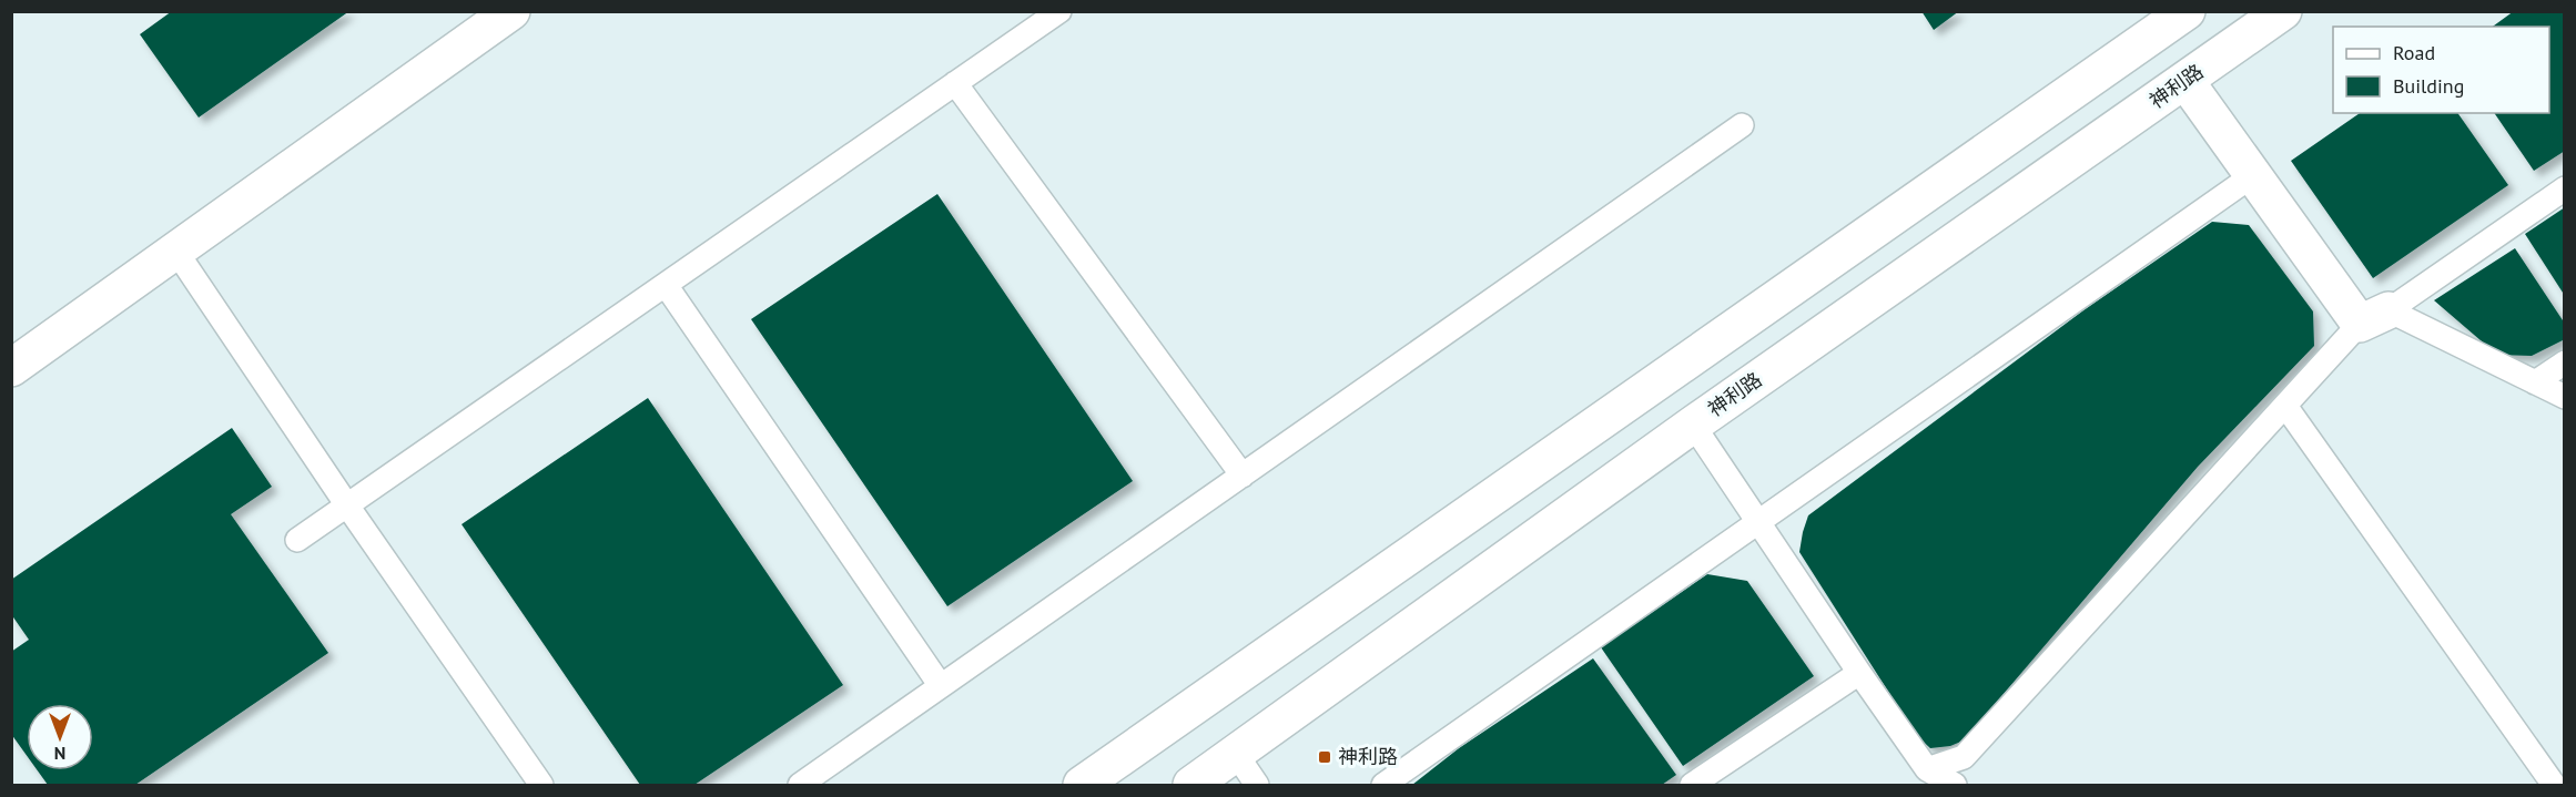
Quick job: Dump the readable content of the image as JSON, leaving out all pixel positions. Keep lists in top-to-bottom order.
{
  "streets": {
    "main road": ["神利路"]
  },
  "places": {
    "transit": ["神利路"]
  },
  "legend": ["Road", "Building"],
  "north": "bottom"
}
